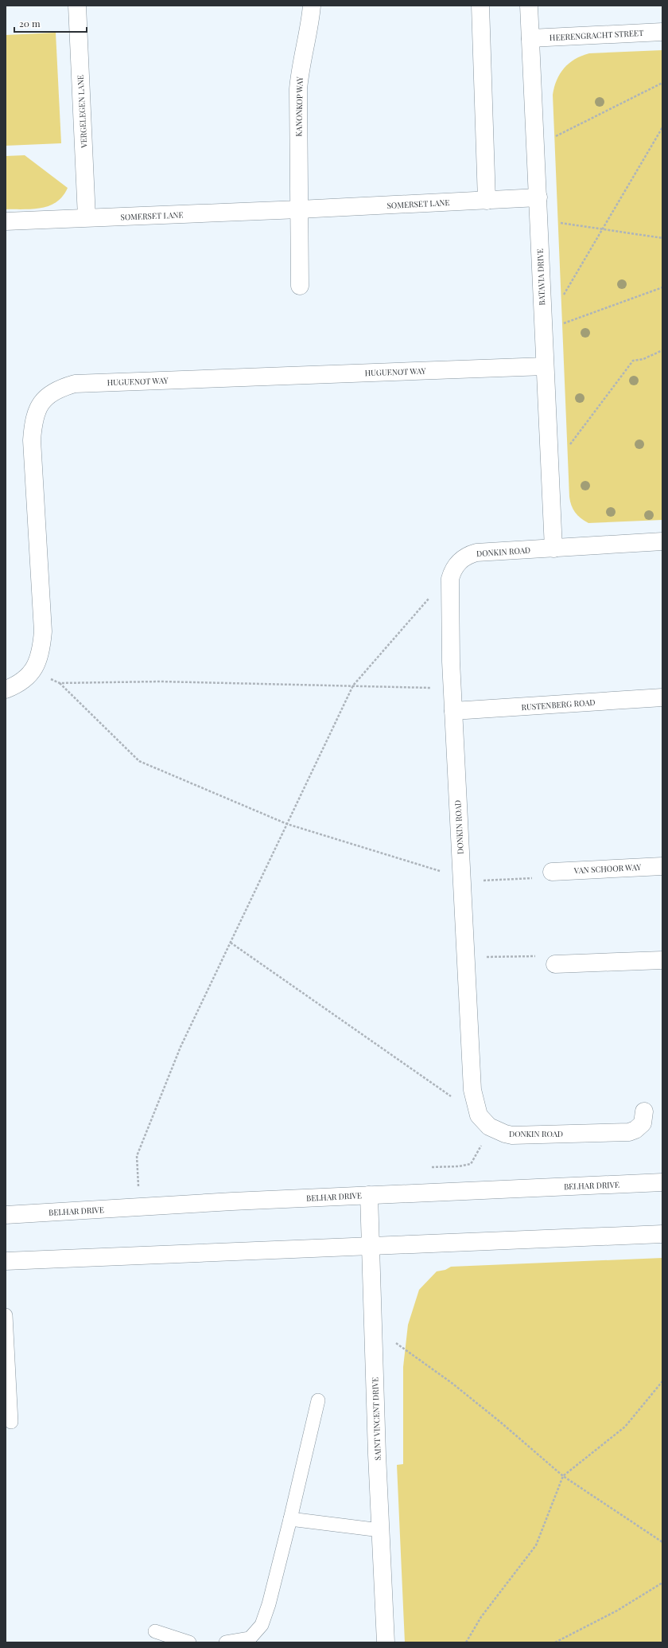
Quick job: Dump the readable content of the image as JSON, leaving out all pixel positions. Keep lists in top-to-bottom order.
{
  "streets": {
    "street": [
      "HEERENGRACHT STREET",
      "KANONKOP WAY",
      "VERGELEGEN LANE",
      "SOMERSET LANE",
      "BATAVIA DRIVE",
      "HUGUENOT WAY",
      "DONKIN ROAD",
      "RUSTENBERG ROAD",
      "VAN SCHOOR WAY",
      "BELHAR DRIVE",
      "SAINT VINCENT DRIVE"
    ]
  },
  "crossings": [
    ["HEERENGRACHT STREET", "BATAVIA DRIVE"],
    ["KANONKOP WAY", "SOMERSET LANE"],
    ["VERGELEGEN LANE", "SOMERSET LANE"],
    ["SOMERSET LANE", "BATAVIA DRIVE"],
    ["BATAVIA DRIVE", "HUGUENOT WAY"],
    ["BATAVIA DRIVE", "DONKIN ROAD"],
    ["DONKIN ROAD", "RUSTENBERG ROAD"],
    ["BELHAR DRIVE", "SAINT VINCENT DRIVE"]
  ],
  "scale_bar": "20 m"
}
